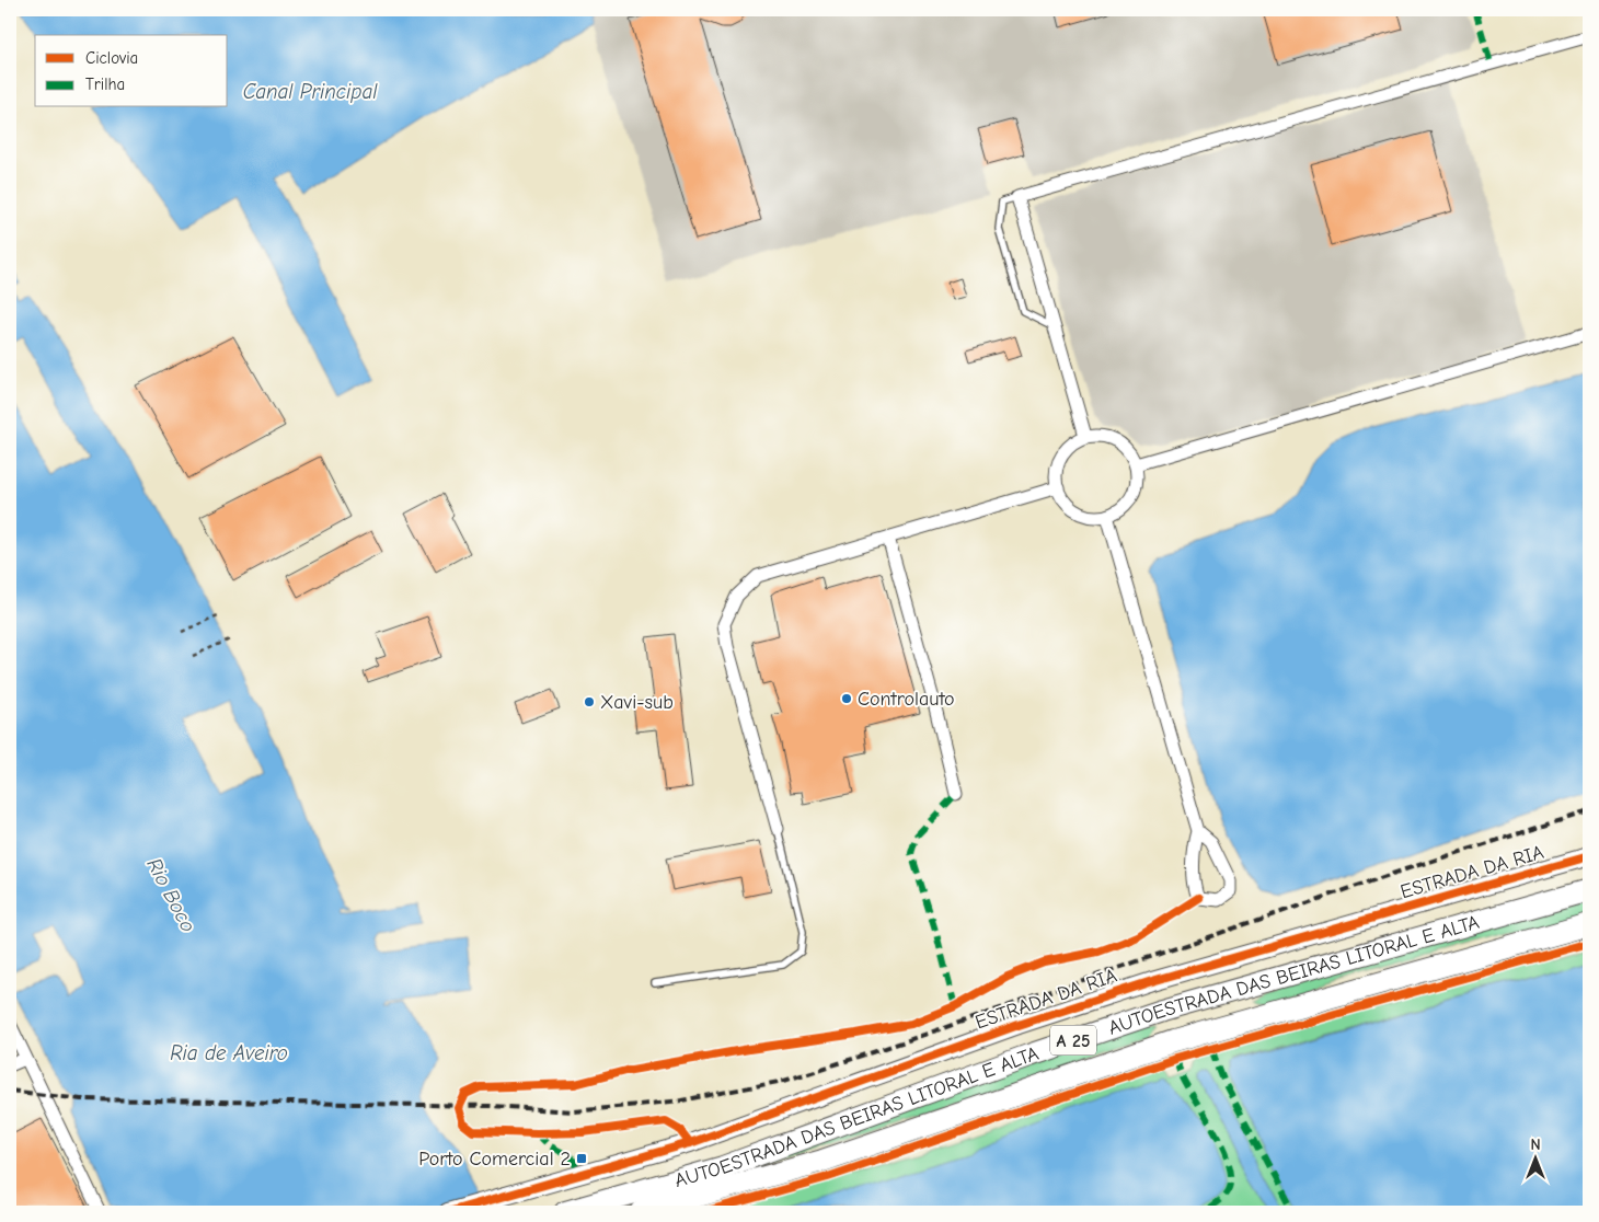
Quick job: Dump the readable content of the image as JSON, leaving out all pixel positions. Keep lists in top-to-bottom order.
{
  "streets": {
    "highway": ["AUTOESTRADA DAS BEIRAS LITORAL E ALTA", "A 25"],
    "street": ["ESTRADA DA RIA"]
  },
  "water": ["Canal Principal", "Rio Boco", "Ria de Aveiro"],
  "places": {
    "other": ["Controlauto", "Xavi-sub"],
    "transit": ["Porto Comercial 2"]
  },
  "legend": ["Ciclovia", "Trilha"],
  "north": "top"
}
